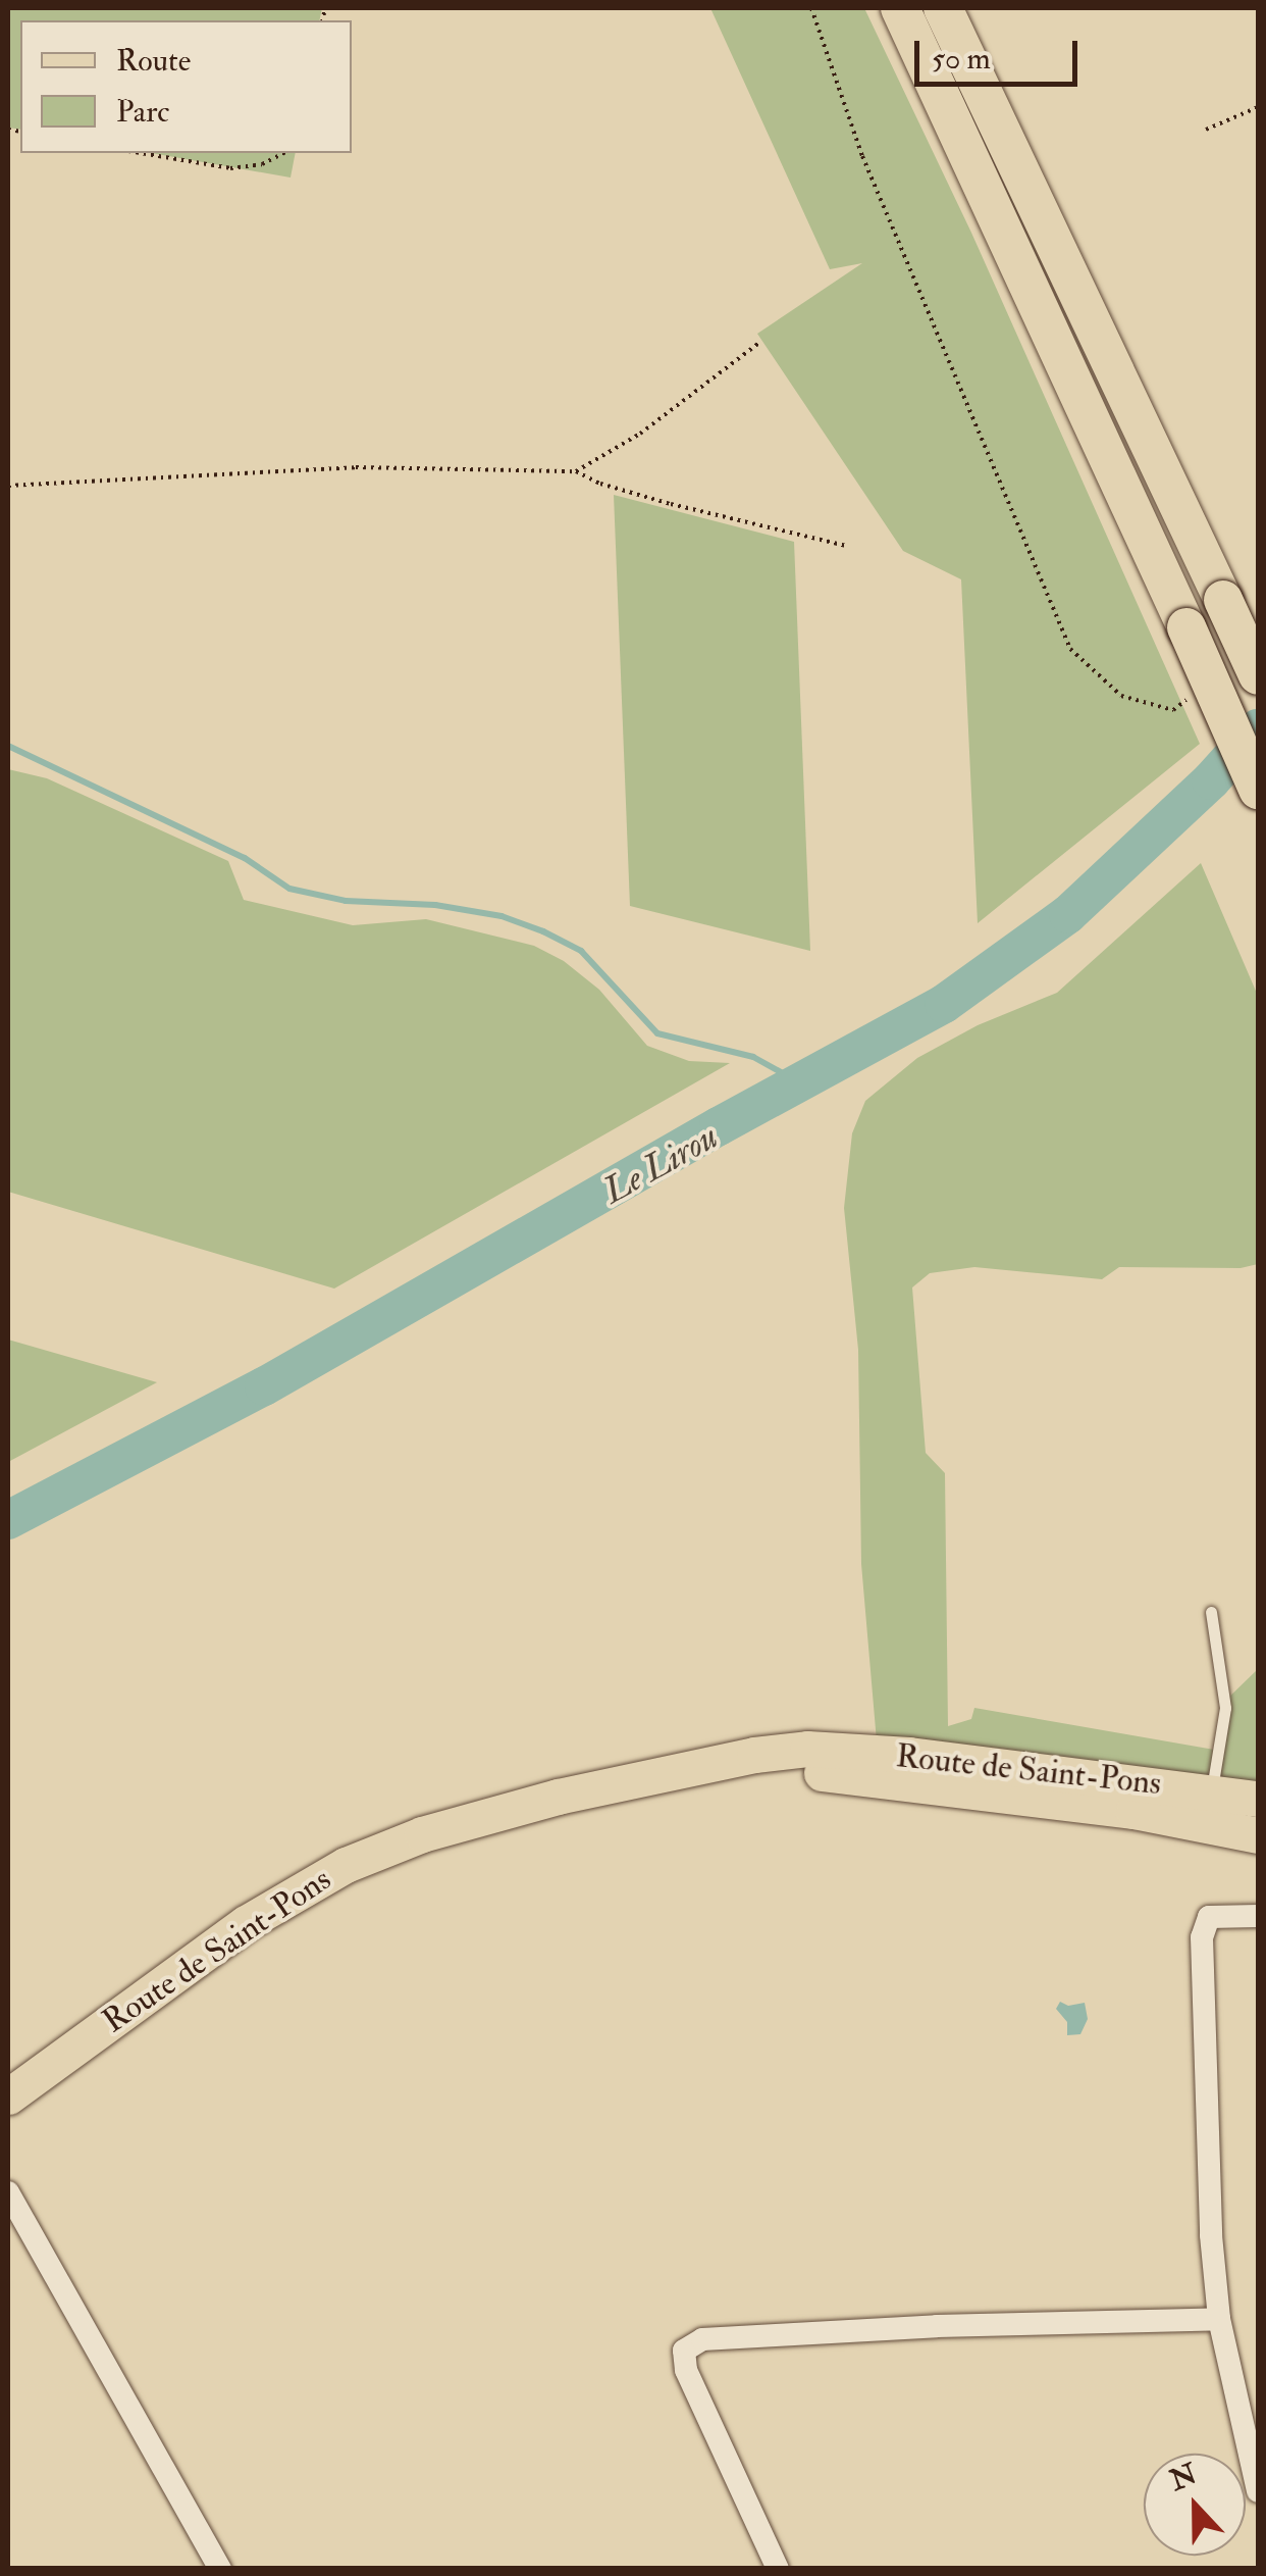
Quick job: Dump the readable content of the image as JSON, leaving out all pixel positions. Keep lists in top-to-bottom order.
{
  "streets": {
    "main road": ["Route de Saint-Pons"]
  },
  "water": ["Le Lirou"],
  "legend": ["Route", "Parc"],
  "scale_bar": "50 m",
  "north": "top"
}
